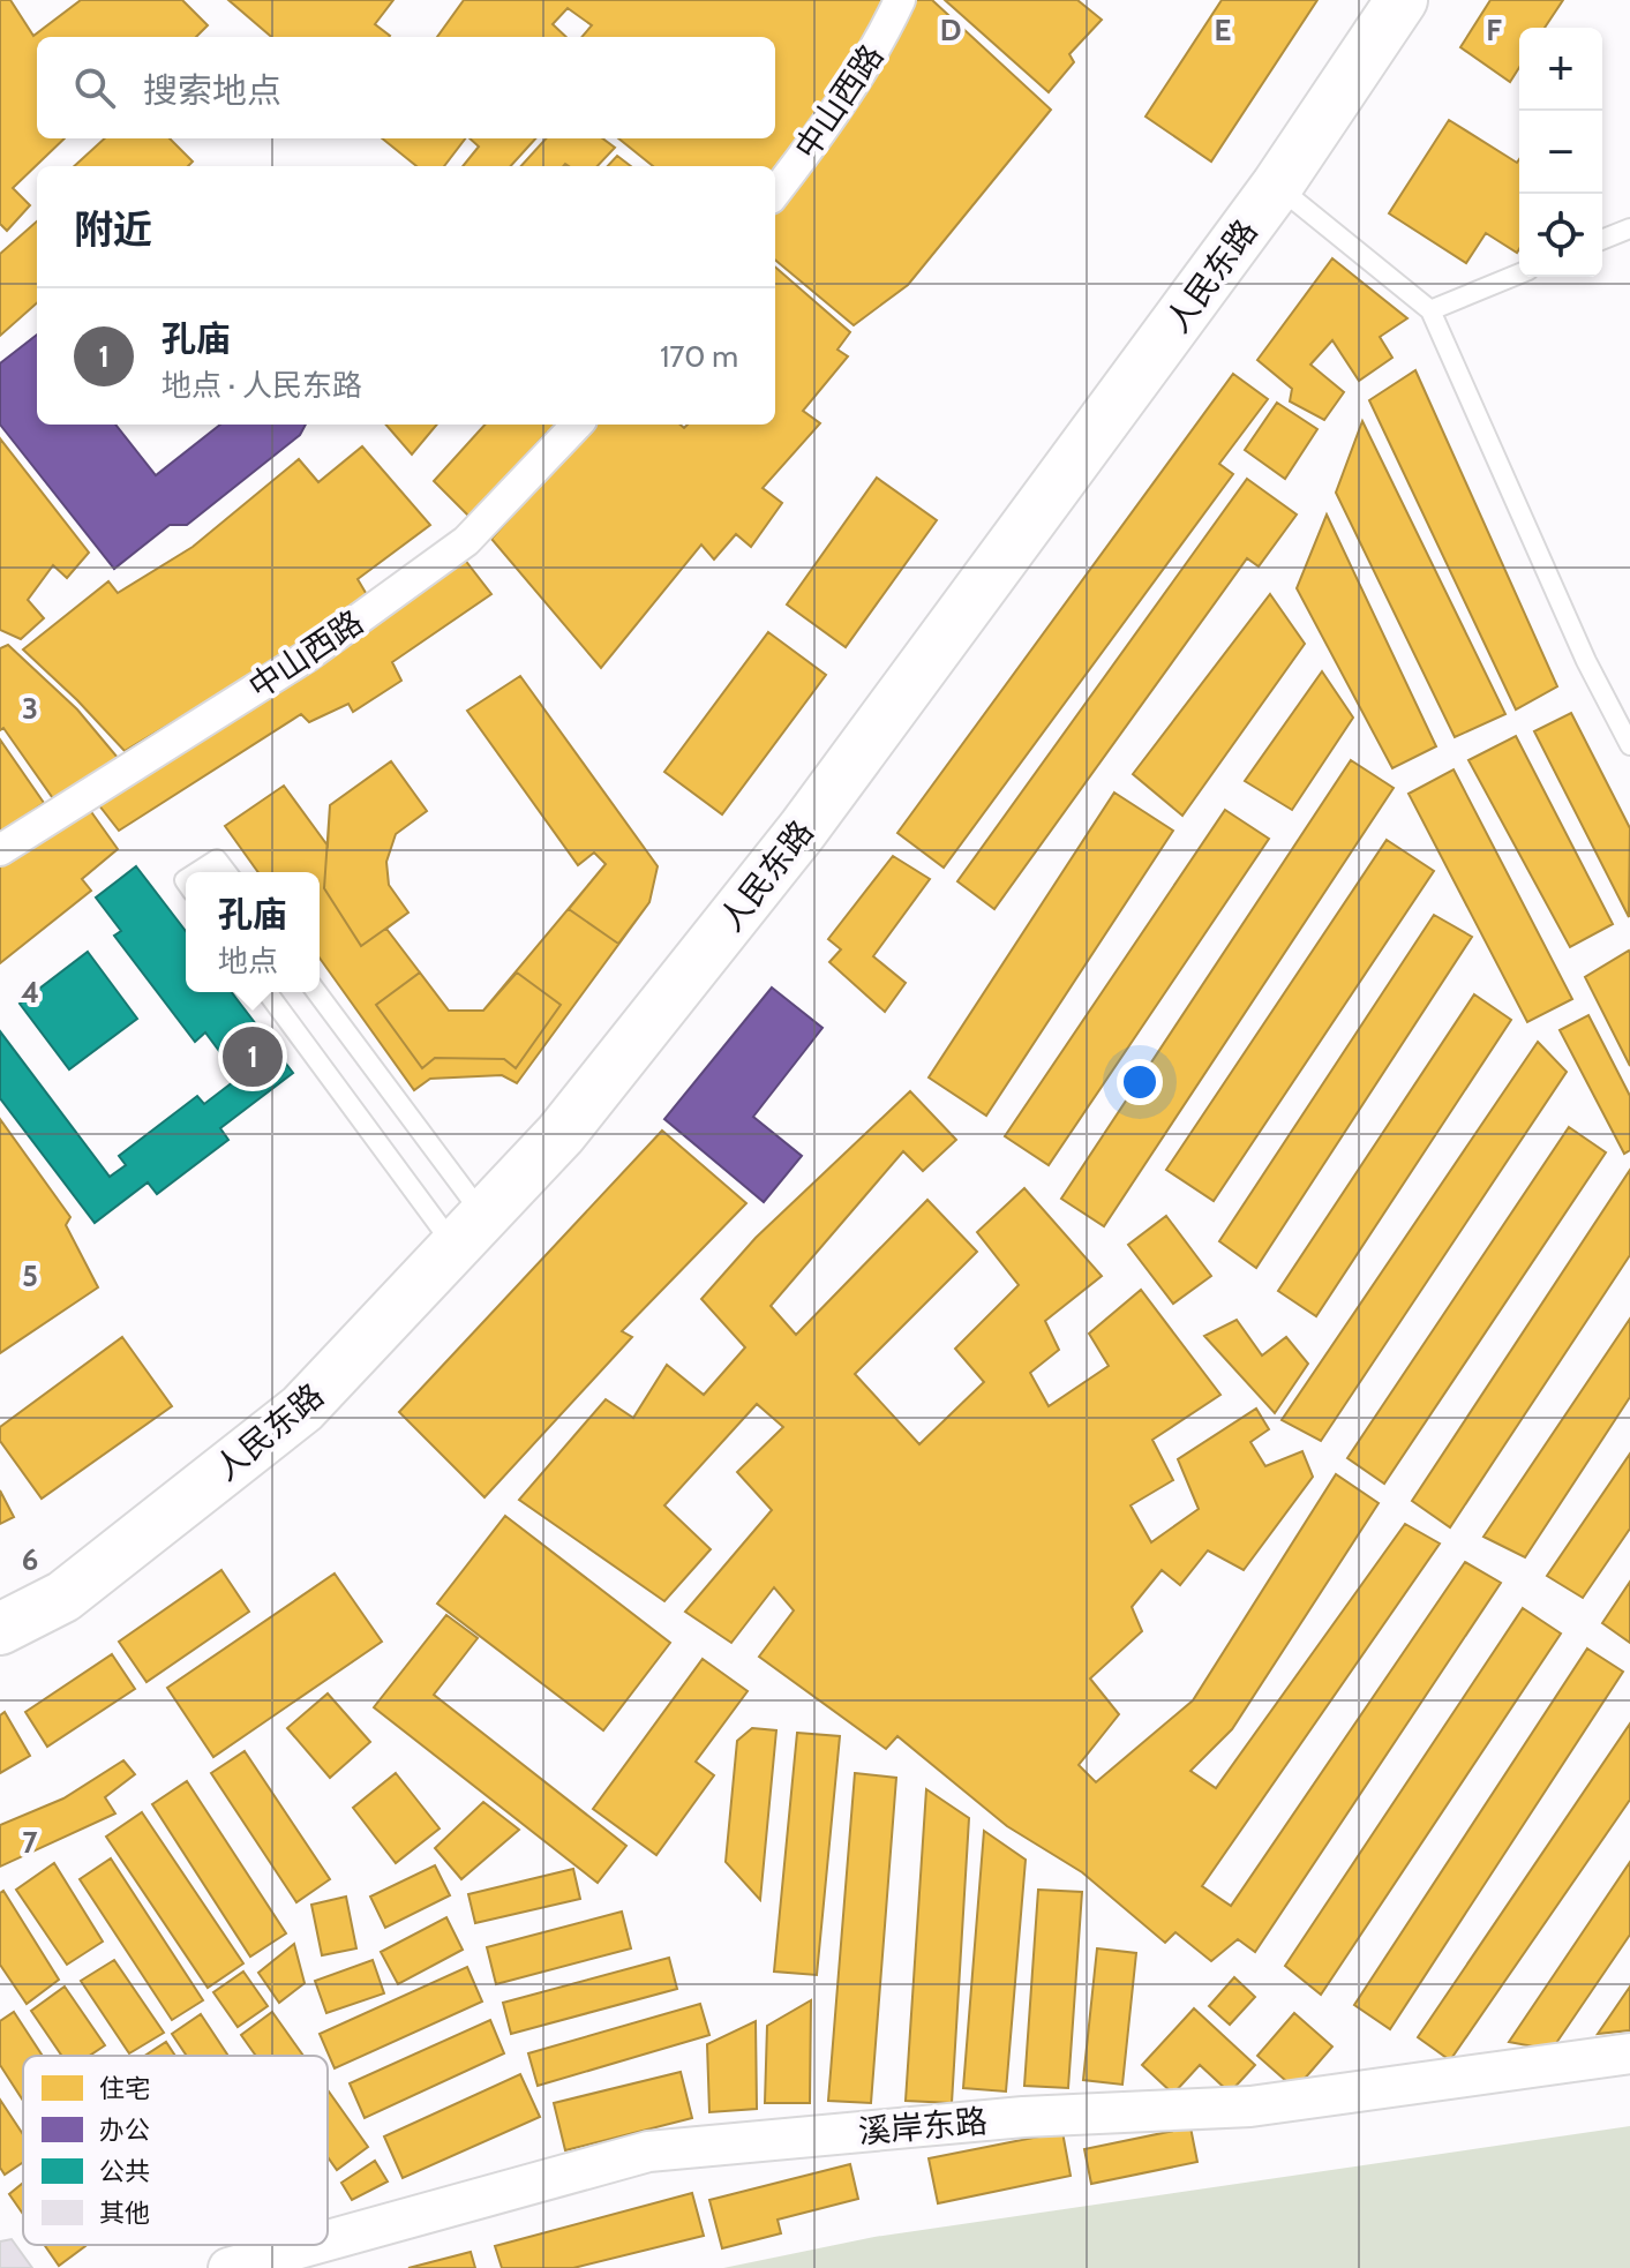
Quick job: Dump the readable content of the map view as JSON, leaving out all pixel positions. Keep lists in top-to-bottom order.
{
  "streets": {
    "main road": ["人民东路"],
    "street": ["中山西路", "溪岸东路"]
  },
  "legend": [
    "住宅",
    "办公",
    "公共",
    "其他"
  ],
  "page": {
    "map_buttons": ["+", "−"],
    "search": "搜索地点",
    "heading": "附近",
    "list": [
      {
        "mark": "1",
        "name": "孔庙",
        "note": "地点 · 人民东路",
        "value": "170 m"
      }
    ],
    "popup": ["孔庙", "地点"],
    "pins": "1"
  },
  "grid": {
    "columns": ["D", "E", "F"],
    "rows": [
      "3",
      "4",
      "5",
      "6",
      "7"
    ]
  }
}
